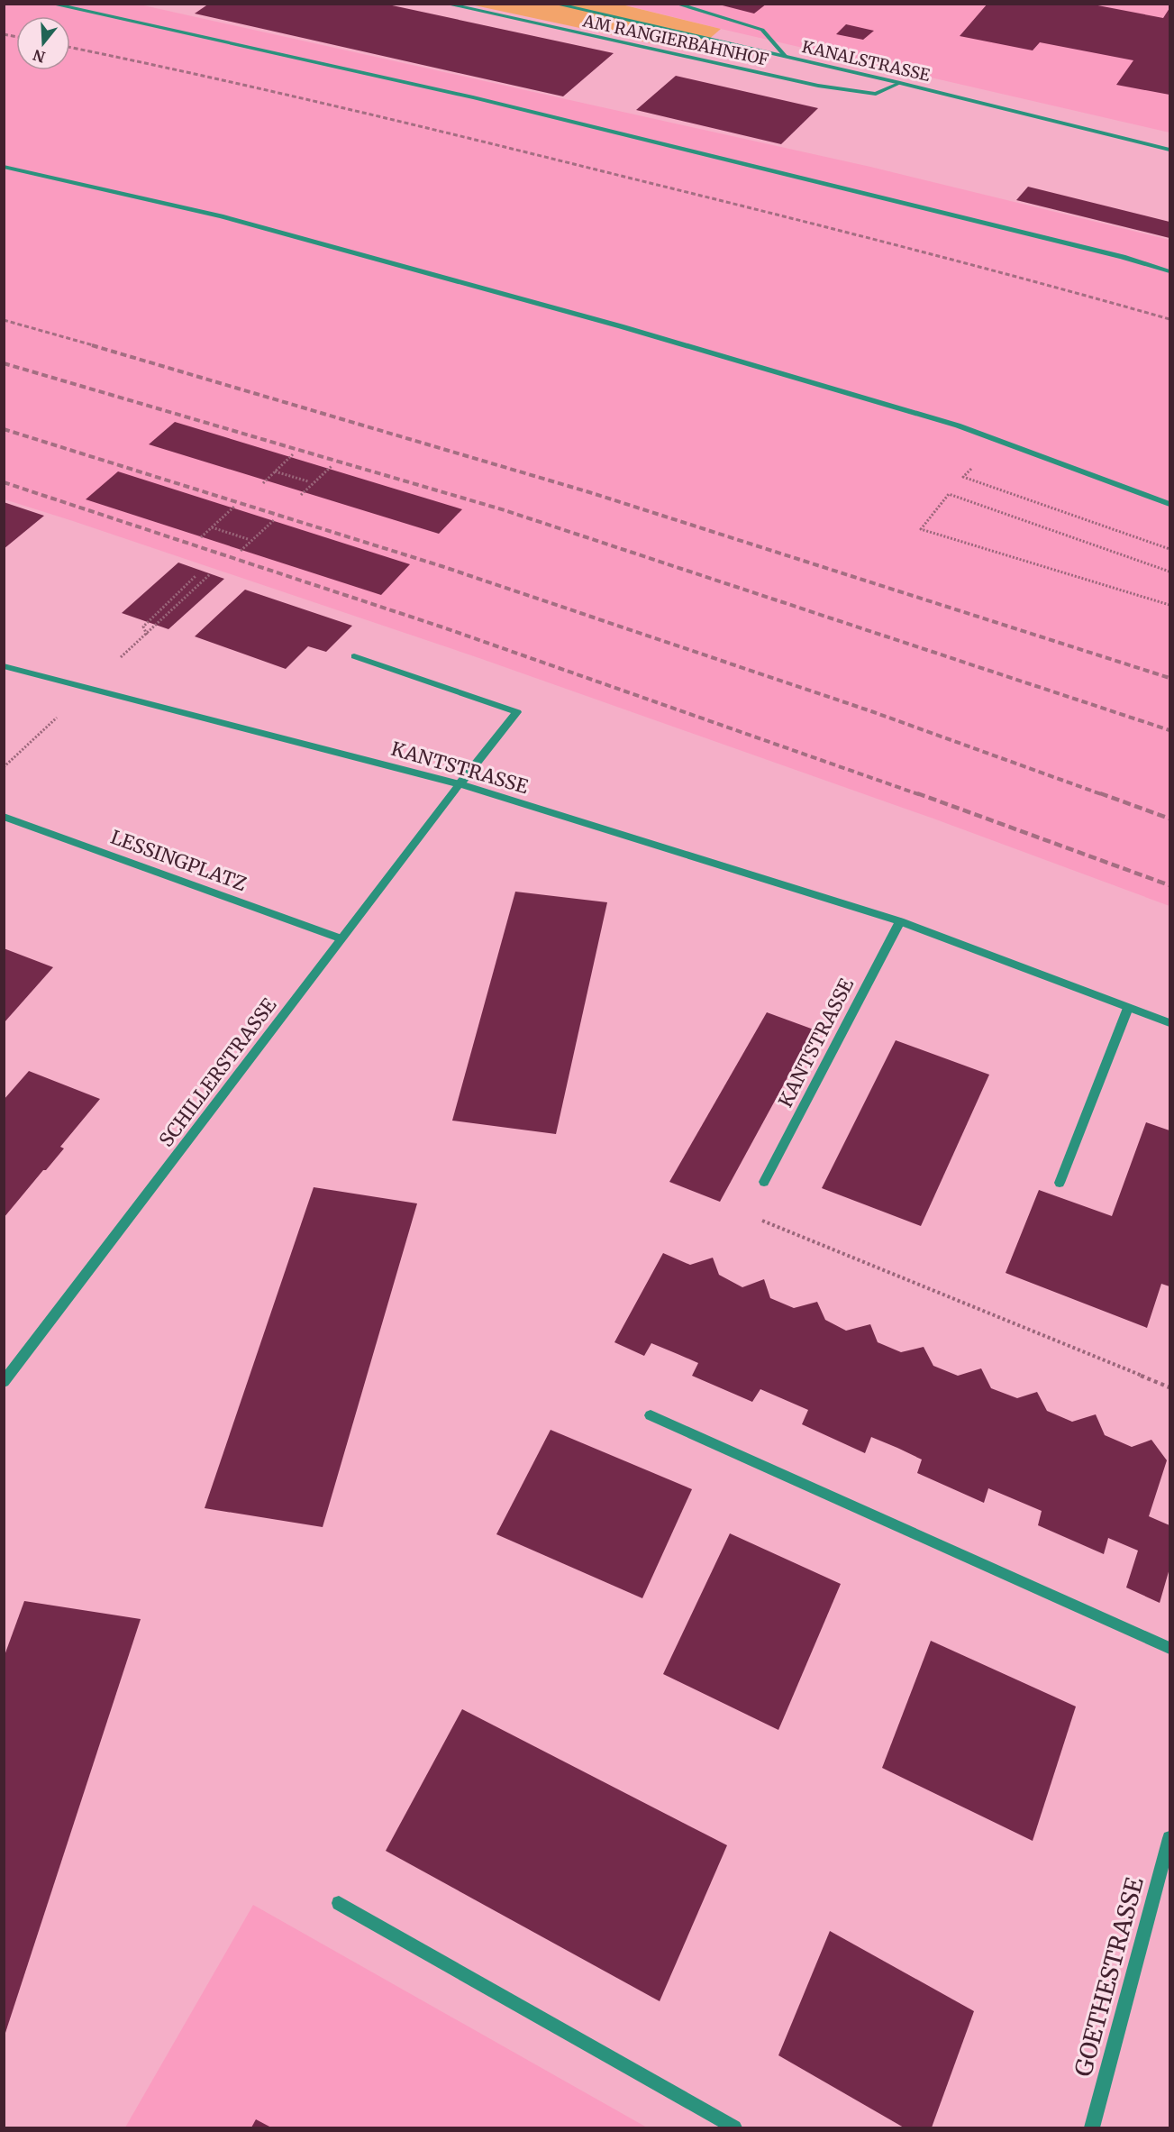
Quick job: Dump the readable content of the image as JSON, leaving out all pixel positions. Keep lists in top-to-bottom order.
{
  "streets": {
    "street": [
      "AM RANGIERBAHNHOF",
      "KANALSTRASSE",
      "KANTSTRASSE",
      "LESSINGPLATZ",
      "SCHILLERSTRASSE",
      "GOETHESTRASSE"
    ]
  },
  "crossings": [
    ["AM RANGIERBAHNHOF", "KANALSTRASSE"],
    ["KANTSTRASSE", "SCHILLERSTRASSE"],
    ["LESSINGPLATZ", "SCHILLERSTRASSE"]
  ],
  "north": "bottom"
}
